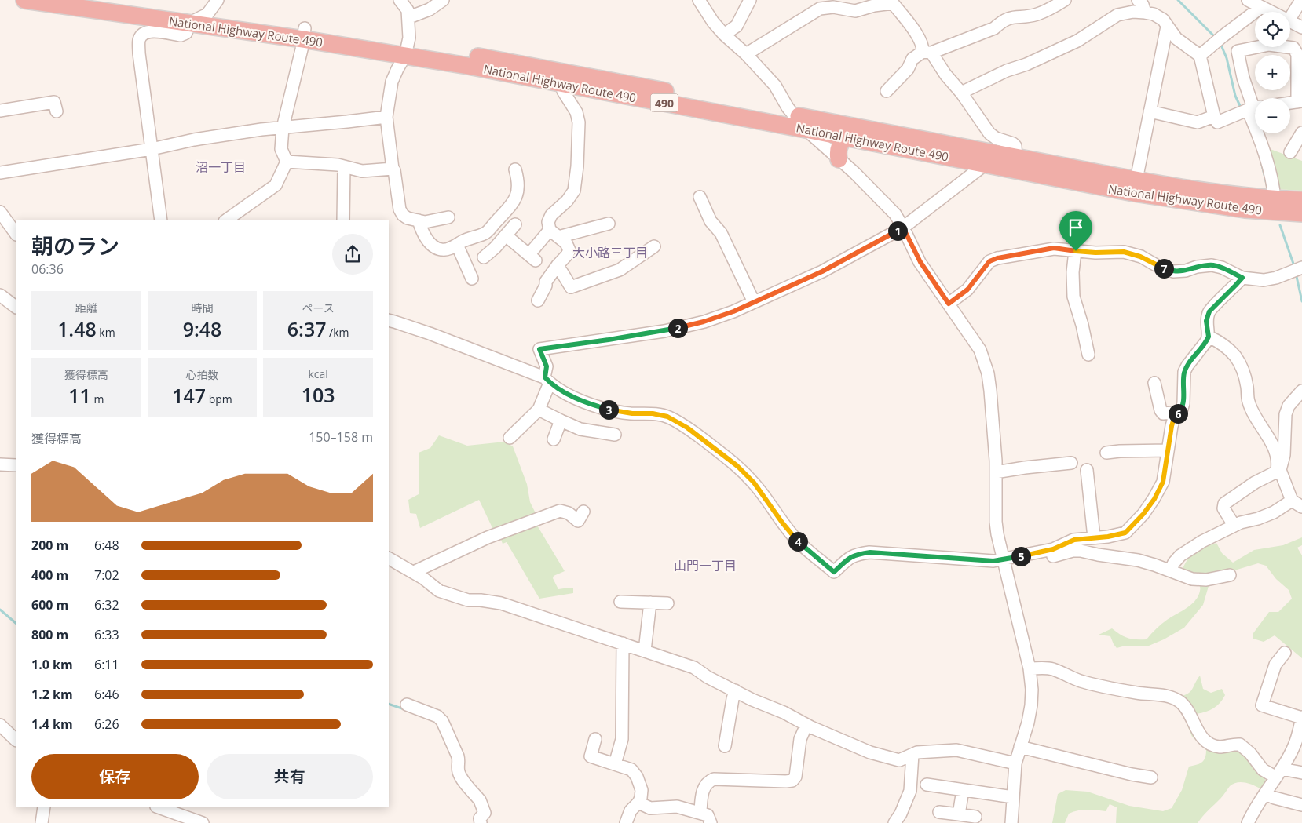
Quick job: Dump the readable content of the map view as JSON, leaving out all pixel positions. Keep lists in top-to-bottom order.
{
  "streets": {
    "highway": ["National Highway Route 490", "490"]
  },
  "districts": ["沼一丁目", "大小路三丁目", "山門一丁目"],
  "page": {
    "map_buttons": ["+", "−"],
    "heading": ["朝のラン", "06:36"],
    "pins": [
      "1",
      "7",
      "2",
      "3",
      "6",
      "4",
      "5"
    ],
    "stats": [
      ["距離", "1.48 km"],
      ["時間", "9:48"],
      ["ペース", "6:37 /km"],
      ["獲得標高", "11 m"],
      ["心拍数", "147 bpm"],
      ["kcal", "103"]
    ],
    "chart": ["獲得標高", "150–158 m"],
    "list": [
      {
        "name": "200 m",
        "note": "6:48"
      },
      {
        "name": "400 m",
        "note": "7:02"
      },
      {
        "name": "600 m",
        "note": "6:32"
      },
      {
        "name": "800 m",
        "note": "6:33"
      },
      {
        "name": "1.0 km",
        "note": "6:11"
      },
      {
        "name": "1.2 km",
        "note": "6:46"
      },
      {
        "name": "1.4 km",
        "note": "6:26"
      }
    ],
    "buttons": ["保存", "共有"]
  }
}
